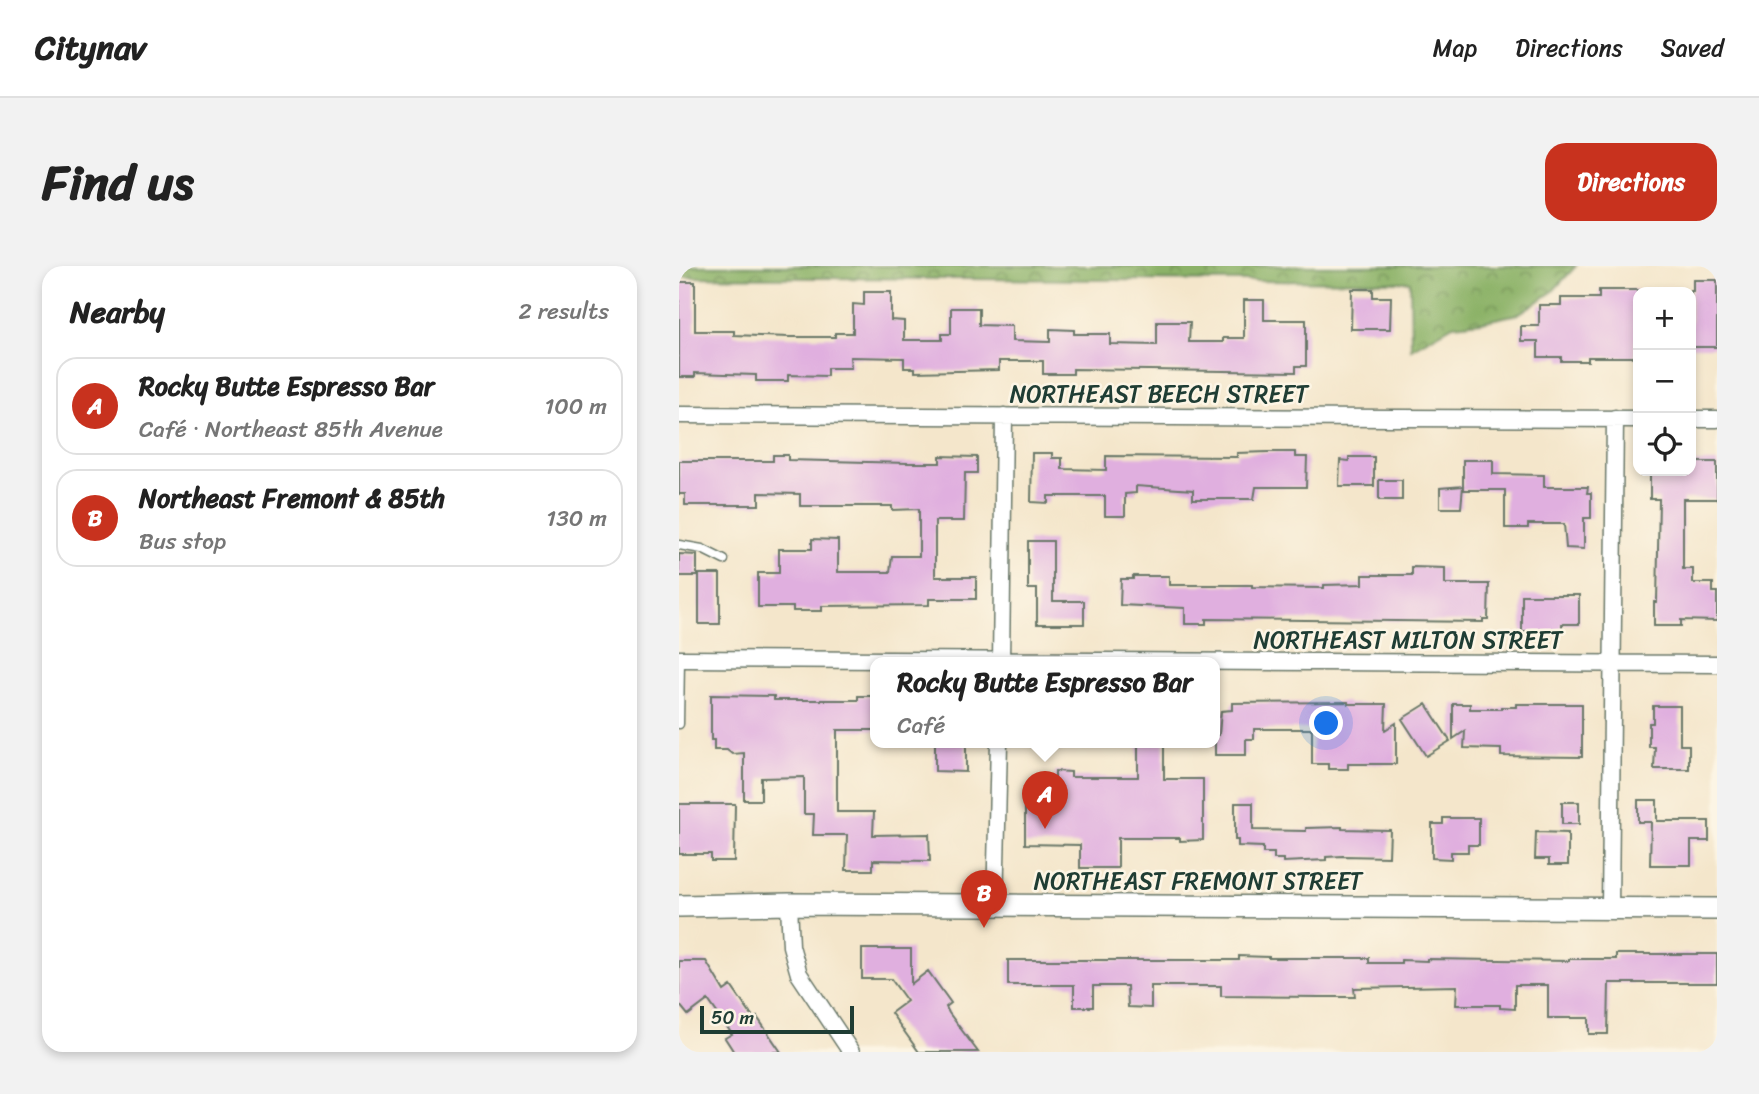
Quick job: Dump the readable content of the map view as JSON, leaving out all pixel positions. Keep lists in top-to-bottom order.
{
  "streets": {
    "street": ["NORTHEAST BEECH STREET", "NORTHEAST MILTON STREET", "NORTHEAST FREMONT STREET"]
  },
  "scale_bar": "50 m",
  "page": {
    "header": "Citynav",
    "nav": ["Map", "Directions", "Saved"],
    "title": "Find us",
    "buttons": "Directions",
    "heading": ["Nearby", "2 results"],
    "map_buttons": ["+", "−"],
    "list": [
      {
        "mark": "A",
        "name": "Rocky Butte Espresso Bar",
        "note": "Café · Northeast 85th Avenue",
        "value": "100 m"
      },
      {
        "mark": "B",
        "name": "Northeast Fremont & 85th",
        "note": "Bus stop",
        "value": "130 m"
      }
    ],
    "popup": ["Rocky Butte Espresso Bar", "Café"],
    "pins": ["A", "B"],
    "scale": "50 m"
  }
}
